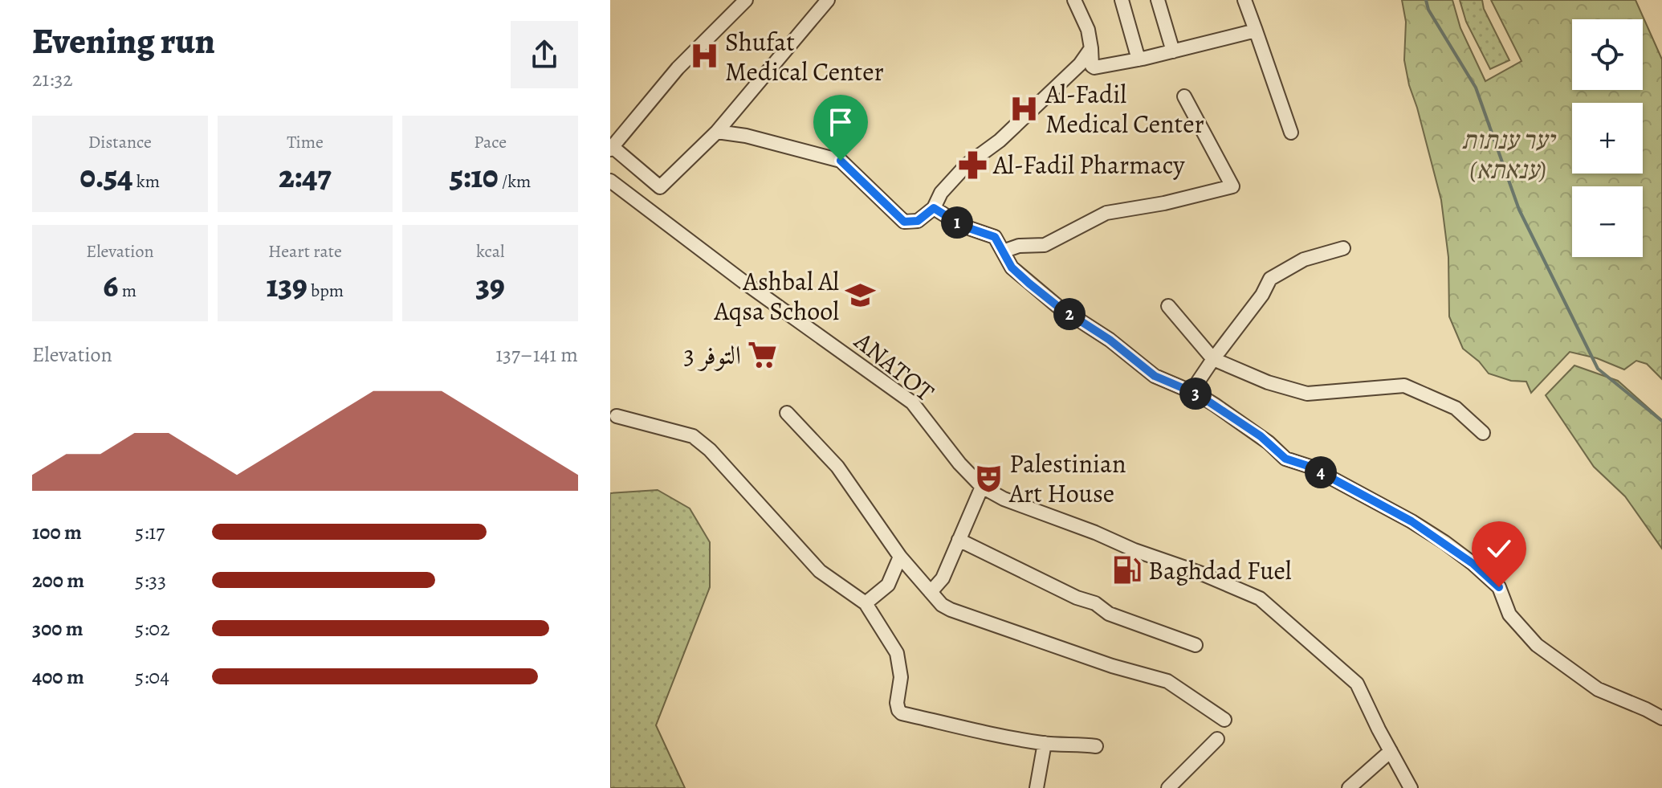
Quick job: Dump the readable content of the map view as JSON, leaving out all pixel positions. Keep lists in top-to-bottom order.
{
  "streets": {
    "street": ["ANATOT"]
  },
  "parks": ["יער ענתות (ענאתא)"],
  "places": {
    "hospital": ["Shufat Medical Center", "Al-Fadil Medical Center"],
    "pharmacy": ["Al-Fadil Pharmacy"],
    "school or university": ["Ashbal Al Aqsa School"],
    "supermarket": ["التوفر 3"],
    "theatre": ["Palestinian Art House"],
    "fuel station": ["Baghdad Fuel"]
  },
  "page": {
    "heading": ["Evening run", "21:32"],
    "map_buttons": ["+", "−"],
    "stats": [
      ["Distance", "0.54 km"],
      ["Time", "2:47"],
      ["Pace", "5:10 /km"],
      ["Elevation", "6 m"],
      ["Heart rate", "139 bpm"],
      ["kcal", "39"]
    ],
    "pins": [
      "1",
      "2",
      "3",
      "4"
    ],
    "chart": ["Elevation", "137–141 m"],
    "list": [
      {
        "name": "100 m",
        "note": "5:17"
      },
      {
        "name": "200 m",
        "note": "5:33"
      },
      {
        "name": "300 m",
        "note": "5:02"
      },
      {
        "name": "400 m",
        "note": "5:04"
      }
    ]
  }
}
